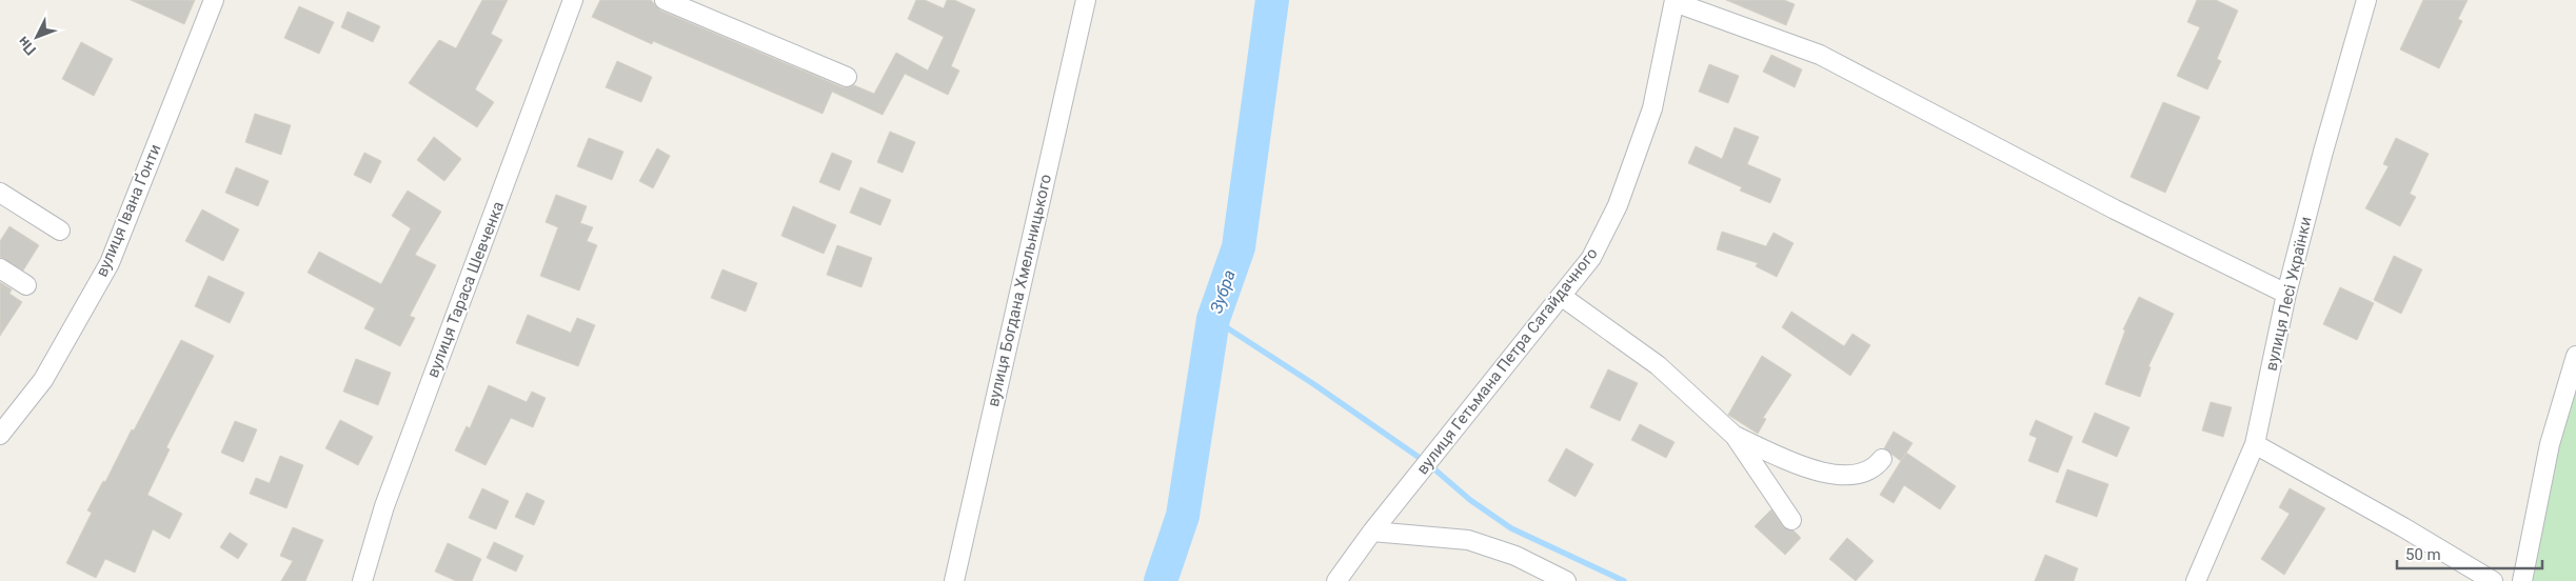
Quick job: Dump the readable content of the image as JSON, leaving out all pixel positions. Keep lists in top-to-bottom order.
{
  "streets": {
    "street": [
      "вулиця Івана Ґонти",
      "вулиця Тараса Шевченка",
      "вулиця Богдана Хмельницького",
      "вулиця Лесі Українки",
      "вулиця Гетьмана Петра Сагайдачного"
    ]
  },
  "water": ["Зубра"],
  "scale_bar": "50 m",
  "north": "bottom left"
}
